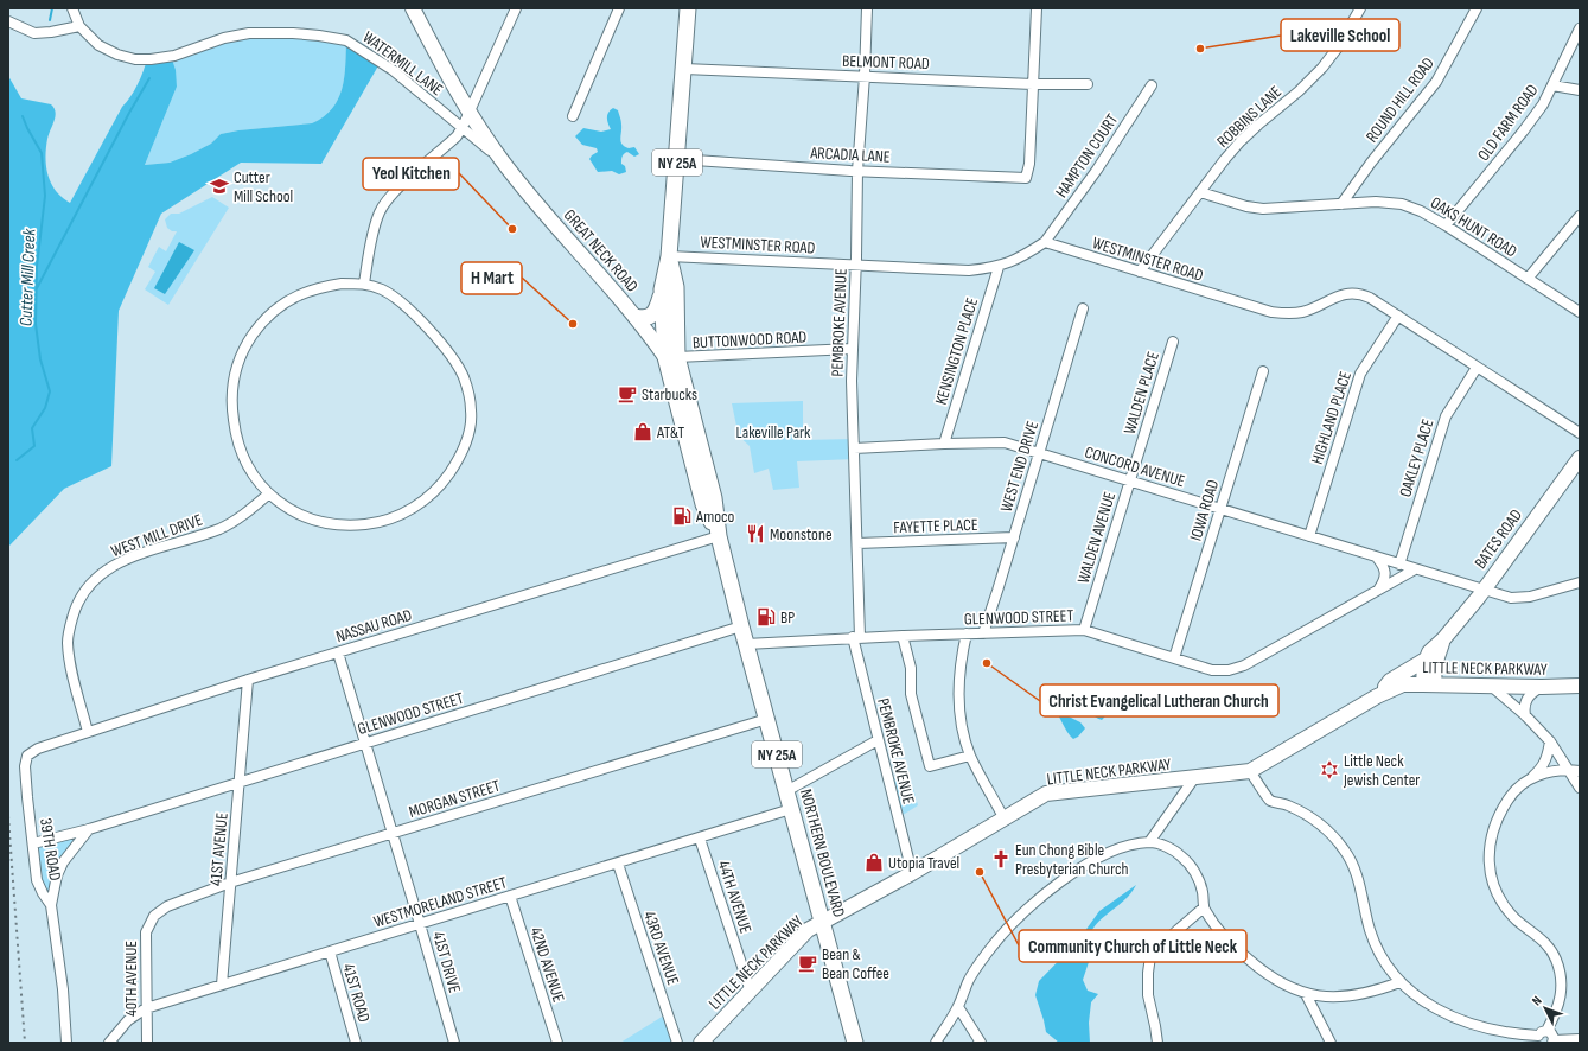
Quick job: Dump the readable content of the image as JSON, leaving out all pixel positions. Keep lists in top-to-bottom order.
{
  "streets": {
    "main road": [
      "NY 25A",
      "GREAT NECK ROAD",
      "BATES ROAD",
      "LITTLE NECK PARKWAY",
      "NORTHERN BOULEVARD"
    ],
    "street": [
      "BELMONT ROAD",
      "WATERMILL LANE",
      "ROUND HILL ROAD",
      "ROBBINS LANE",
      "OLD FARM ROAD",
      "ARCADIA LANE",
      "HAMPTON COURT",
      "OAKS HUNT ROAD",
      "WESTMINSTER ROAD",
      "PEMBROKE AVENUE",
      "BUTTONWOOD ROAD",
      "KENSINGTON PLACE",
      "WALDEN PLACE",
      "HIGHLAND PLACE",
      "OAKLEY PLACE",
      "WEST END DRIVE",
      "CONCORD AVENUE",
      "IOWA ROAD",
      "FAYETTE PLACE",
      "WEST MILL DRIVE",
      "WALDEN AVENUE",
      "GLENWOOD STREET",
      "NASSAU ROAD",
      "MORGAN STREET",
      "39TH ROAD",
      "41ST AVENUE",
      "44TH AVENUE",
      "WESTMORELAND STREET",
      "43RD AVENUE",
      "41ST DRIVE",
      "42ND AVENUE",
      "40TH AVENUE",
      "41ST ROAD"
    ]
  },
  "crossings": [
    ["BELMONT ROAD", "ARCADIA LANE"],
    ["BELMONT ROAD", "PEMBROKE AVENUE"],
    ["BELMONT ROAD", "NORTHERN BOULEVARD"],
    ["WATERMILL LANE", "GREAT NECK ROAD"],
    ["ROUND HILL ROAD", "OAKS HUNT ROAD"],
    ["ROBBINS LANE", "OAKS HUNT ROAD"],
    ["ROBBINS LANE", "WESTMINSTER ROAD"],
    ["OLD FARM ROAD", "OAKS HUNT ROAD"],
    ["ARCADIA LANE", "PEMBROKE AVENUE"],
    ["ARCADIA LANE", "NORTHERN BOULEVARD"],
    ["HAMPTON COURT", "WESTMINSTER ROAD"],
    ["WESTMINSTER ROAD", "PEMBROKE AVENUE"],
    ["WESTMINSTER ROAD", "KENSINGTON PLACE"],
    ["WESTMINSTER ROAD", "HIGHLAND PLACE"],
    ["WESTMINSTER ROAD", "OAKLEY PLACE"],
    ["WESTMINSTER ROAD", "NORTHERN BOULEVARD"],
    ["GREAT NECK ROAD", "BUTTONWOOD ROAD"],
    ["GREAT NECK ROAD", "NORTHERN BOULEVARD"],
    ["PEMBROKE AVENUE", "BUTTONWOOD ROAD"],
    ["PEMBROKE AVENUE", "CONCORD AVENUE"],
    ["PEMBROKE AVENUE", "FAYETTE PLACE"],
    ["PEMBROKE AVENUE", "GLENWOOD STREET"],
    ["PEMBROKE AVENUE", "LITTLE NECK PARKWAY"],
    ["BUTTONWOOD ROAD", "NORTHERN BOULEVARD"],
    ["KENSINGTON PLACE", "CONCORD AVENUE"],
    ["WALDEN PLACE", "CONCORD AVENUE"],
    ["WALDEN PLACE", "WALDEN AVENUE"],
    ["HIGHLAND PLACE", "CONCORD AVENUE"],
    ["OAKLEY PLACE", "CONCORD AVENUE"],
    ["WEST END DRIVE", "CONCORD AVENUE"],
    ["WEST END DRIVE", "FAYETTE PLACE"],
    ["WEST END DRIVE", "GLENWOOD STREET"],
    ["CONCORD AVENUE", "IOWA ROAD"],
    ["CONCORD AVENUE", "WALDEN AVENUE"],
    ["CONCORD AVENUE", "BATES ROAD"],
    ["CONCORD AVENUE", "GLENWOOD STREET"],
    ["IOWA ROAD", "GLENWOOD STREET"],
    ["WEST MILL DRIVE", "NASSAU ROAD"],
    ["WALDEN AVENUE", "GLENWOOD STREET"],
    ["BATES ROAD", "LITTLE NECK PARKWAY"],
    ["GLENWOOD STREET", "39TH ROAD"],
    ["GLENWOOD STREET", "41ST AVENUE"],
    ["GLENWOOD STREET", "NORTHERN BOULEVARD"],
    ["GLENWOOD STREET", "41ST DRIVE"],
    ["NASSAU ROAD", "39TH ROAD"],
    ["NASSAU ROAD", "41ST AVENUE"],
    ["NASSAU ROAD", "NORTHERN BOULEVARD"],
    ["NASSAU ROAD", "41ST DRIVE"],
    ["LITTLE NECK PARKWAY", "NORTHERN BOULEVARD"],
    ["LITTLE NECK PARKWAY", "44TH AVENUE"],
    ["MORGAN STREET", "41ST AVENUE"],
    ["MORGAN STREET", "NORTHERN BOULEVARD"],
    ["MORGAN STREET", "41ST DRIVE"],
    ["MORGAN STREET", "40TH AVENUE"],
    ["41ST AVENUE", "WESTMORELAND STREET"],
    ["NORTHERN BOULEVARD", "WESTMORELAND STREET"],
    ["44TH AVENUE", "WESTMORELAND STREET"],
    ["WESTMORELAND STREET", "43RD AVENUE"],
    ["WESTMORELAND STREET", "41ST DRIVE"],
    ["WESTMORELAND STREET", "42ND AVENUE"],
    ["WESTMORELAND STREET", "40TH AVENUE"],
    ["WESTMORELAND STREET", "41ST ROAD"]
  ],
  "water": ["Cutter Mill Creek"],
  "parks": ["Lakeville Park"],
  "places": {
    "other": [
      "Lakeville School",
      "Yeol Kitchen",
      "H Mart",
      "Christ Evangelical Lutheran Church",
      "Community Church of Little Neck"
    ],
    "school or university": ["Cutter Mill School"],
    "cafe": ["Starbucks", "Bean & Bean Coffee"],
    "shop": ["AT&T", "Utopia Travel"],
    "fuel station": ["Amoco", "BP"],
    "restaurant": ["Moonstone"],
    "synagogue": ["Little Neck Jewish Center"],
    "church": ["Eun Chong Bible Presbyterian Church"]
  },
  "north": "top left"
}
